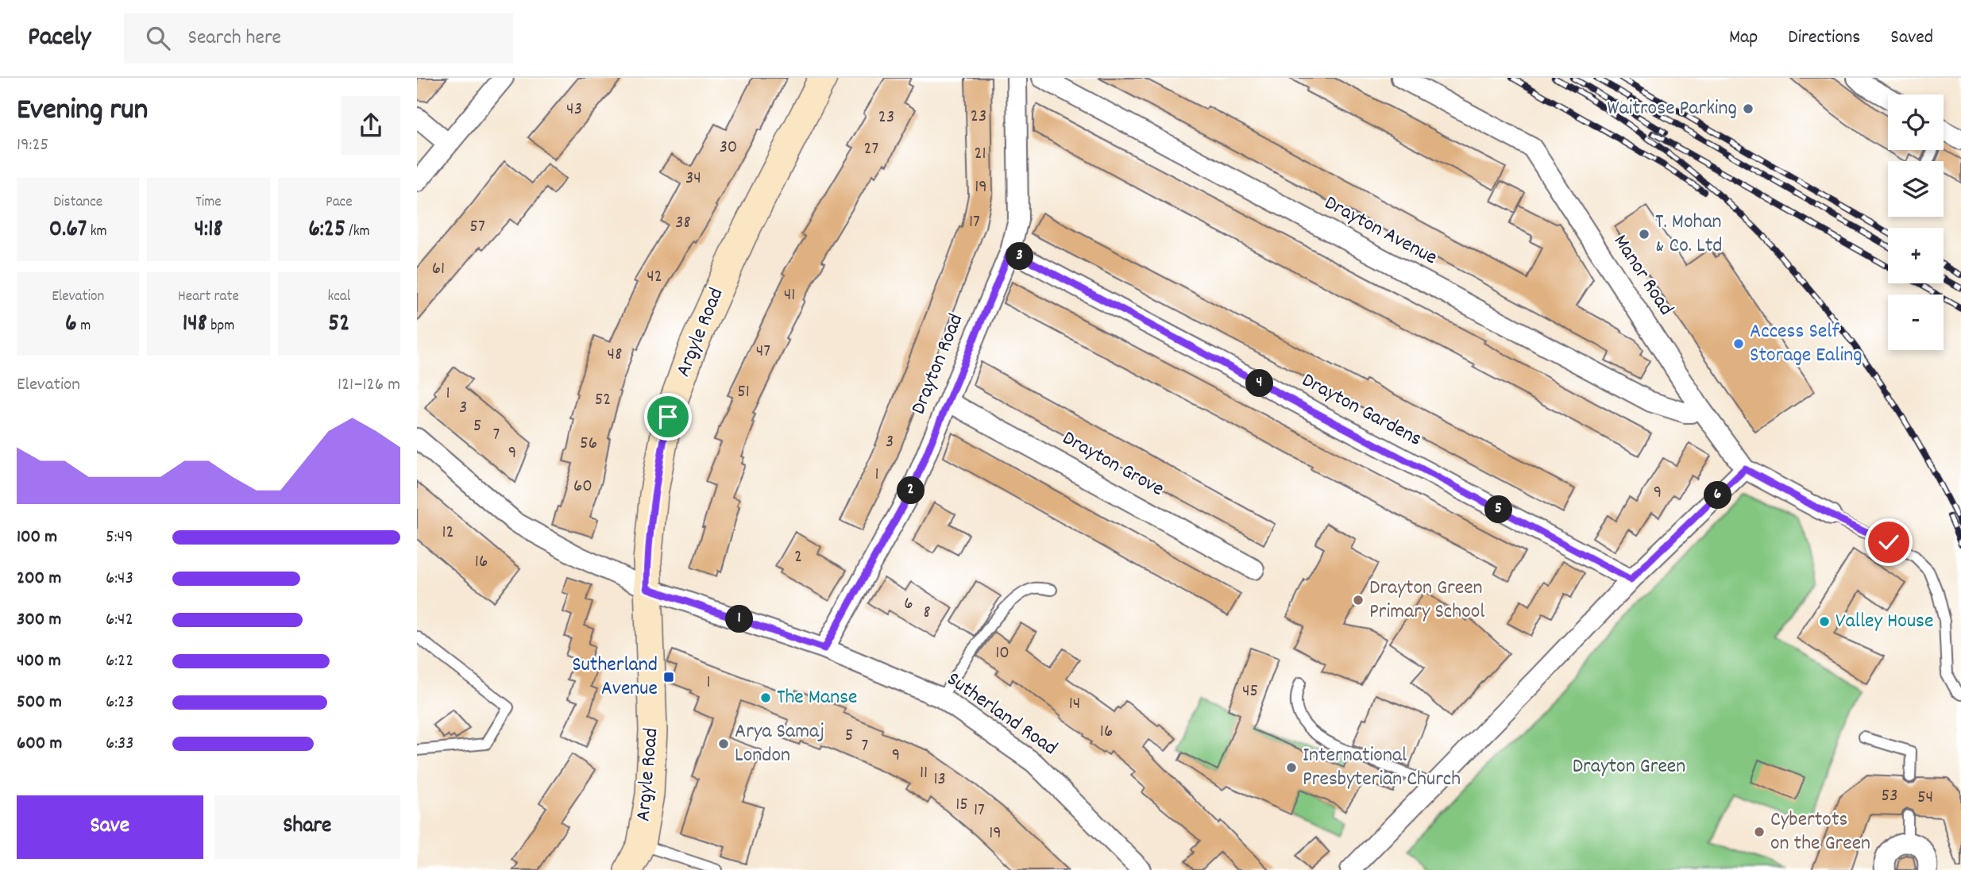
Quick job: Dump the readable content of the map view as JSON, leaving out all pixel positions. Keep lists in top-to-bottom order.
{
  "streets": {
    "main road": ["Argyle Road"],
    "street": [
      "Drayton Avenue",
      "Manor Road",
      "Drayton Road",
      "Drayton Gardens",
      "Drayton Grove",
      "Sutherland Road"
    ]
  },
  "crossings": [
    ["Drayton Avenue", "Manor Road"],
    ["Argyle Road", "Sutherland Road"],
    ["Drayton Road", "Drayton Gardens"],
    ["Drayton Road", "Drayton Grove"],
    ["Drayton Road", "Sutherland Road"]
  ],
  "parks": ["Drayton Green"],
  "places": {
    "other": [
      "Waitrose Parking",
      "T. Mohan & Co. Ltd",
      "Access Self Storage Ealing",
      "Drayton Green Primary School",
      "Valley House",
      "The Manse",
      "Arya Samaj London",
      "International Presbyterian Church",
      "Cybertots on the Green"
    ],
    "transit": ["Sutherland Avenue"]
  },
  "house_numbers": [
    "43",
    "23",
    "23",
    "30",
    "27",
    "21",
    "34",
    "19",
    "17",
    "38",
    "57",
    "61",
    "42",
    "41",
    "47",
    "48",
    "51",
    "1",
    "52",
    "3",
    "5",
    "7",
    "3",
    "56",
    "9",
    "1",
    "60",
    "9",
    "12",
    "2",
    "16",
    "6",
    "8",
    "10",
    "1",
    "45",
    "14",
    "16",
    "5",
    "7",
    "9",
    "11",
    "13",
    "53",
    "54",
    "15",
    "17",
    "19"
  ],
  "page": {
    "header": "Pacely",
    "search": "Search here",
    "nav": ["Map", "Directions", "Saved"],
    "heading": ["Evening run", "19:25"],
    "map_buttons": ["+", "−"],
    "stats": [
      ["Distance", "0.67 km"],
      ["Time", "4:18"],
      ["Pace", "6:25 /km"],
      ["Elevation", "6 m"],
      ["Heart rate", "148 bpm"],
      ["kcal", "52"]
    ],
    "pins": [
      "3",
      "4",
      "2",
      "6",
      "5",
      "1"
    ],
    "chart": ["Elevation", "121–126 m"],
    "list": [
      {
        "name": "100 m",
        "note": "5:49"
      },
      {
        "name": "200 m",
        "note": "6:43"
      },
      {
        "name": "300 m",
        "note": "6:42"
      },
      {
        "name": "400 m",
        "note": "6:22"
      },
      {
        "name": "500 m",
        "note": "6:23"
      },
      {
        "name": "600 m",
        "note": "6:33"
      }
    ],
    "buttons": ["Save", "Share"]
  }
}
